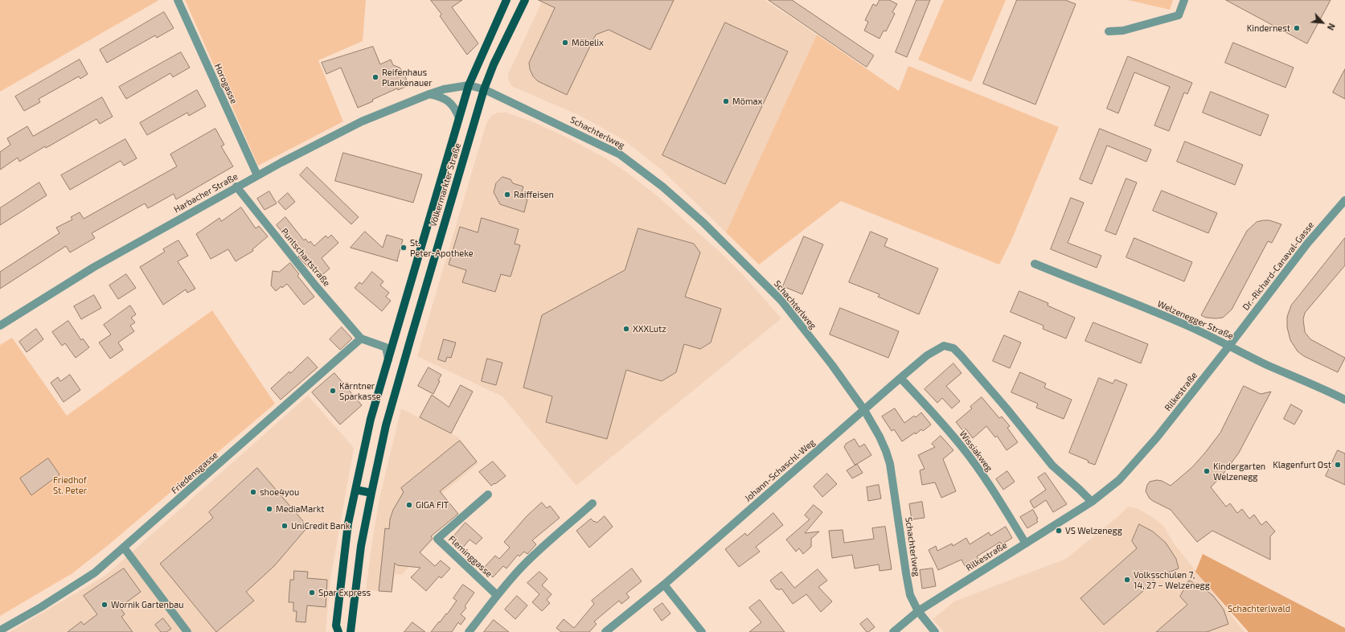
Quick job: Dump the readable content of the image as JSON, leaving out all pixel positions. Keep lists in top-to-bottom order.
{
  "streets": {
    "main road": ["Völkermarkter Straße"],
    "street": [
      "Horogasse",
      "Schachterlweg",
      "Harbacher Straße",
      "Puntschartstraße",
      "Dr.-Richard-Canaval-Gasse",
      "Welzenegger Straße",
      "Rilkestraße",
      "Wissiakweg",
      "Johann-Schaschl-Weg",
      "Friedensgasse",
      "Fleminggasse"
    ]
  },
  "crossings": [
    ["Horogasse", "Harbacher Straße"],
    ["Schachterlweg", "Völkermarkter Straße"],
    ["Schachterlweg", "Harbacher Straße"],
    ["Schachterlweg", "Rilkestraße"],
    ["Schachterlweg", "Johann-Schaschl-Weg"],
    ["Völkermarkter Straße", "Harbacher Straße"],
    ["Harbacher Straße", "Puntschartstraße"],
    ["Puntschartstraße", "Friedensgasse"],
    ["Dr.-Richard-Canaval-Gasse", "Welzenegger Straße"],
    ["Dr.-Richard-Canaval-Gasse", "Rilkestraße"],
    ["Welzenegger Straße", "Rilkestraße"],
    ["Rilkestraße", "Wissiakweg"],
    ["Rilkestraße", "Johann-Schaschl-Weg"],
    ["Wissiakweg", "Johann-Schaschl-Weg"]
  ],
  "parks": ["Friedhof St. Peter", "Schachterlwald"],
  "places": [
    "Kindernest",
    "Möbelix",
    "Reifenhaus Plankenauer",
    "Mömax",
    "Raiffeisen",
    "St. Peter-Apotheke",
    "XXXLutz",
    "Kärntner Sparkasse",
    "Klagenfurt Ost",
    "Kindergarten Welzenegg",
    "shoe4you",
    "GIGA FIT",
    "MediaMarkt",
    "UniCredit Bank",
    "VS Welzenegg",
    "Volksschulen 7, 14, 27 – Welzenegg",
    "Spar Express",
    "Wornik Gartenbau"
  ],
  "north": "bottom right"
}
